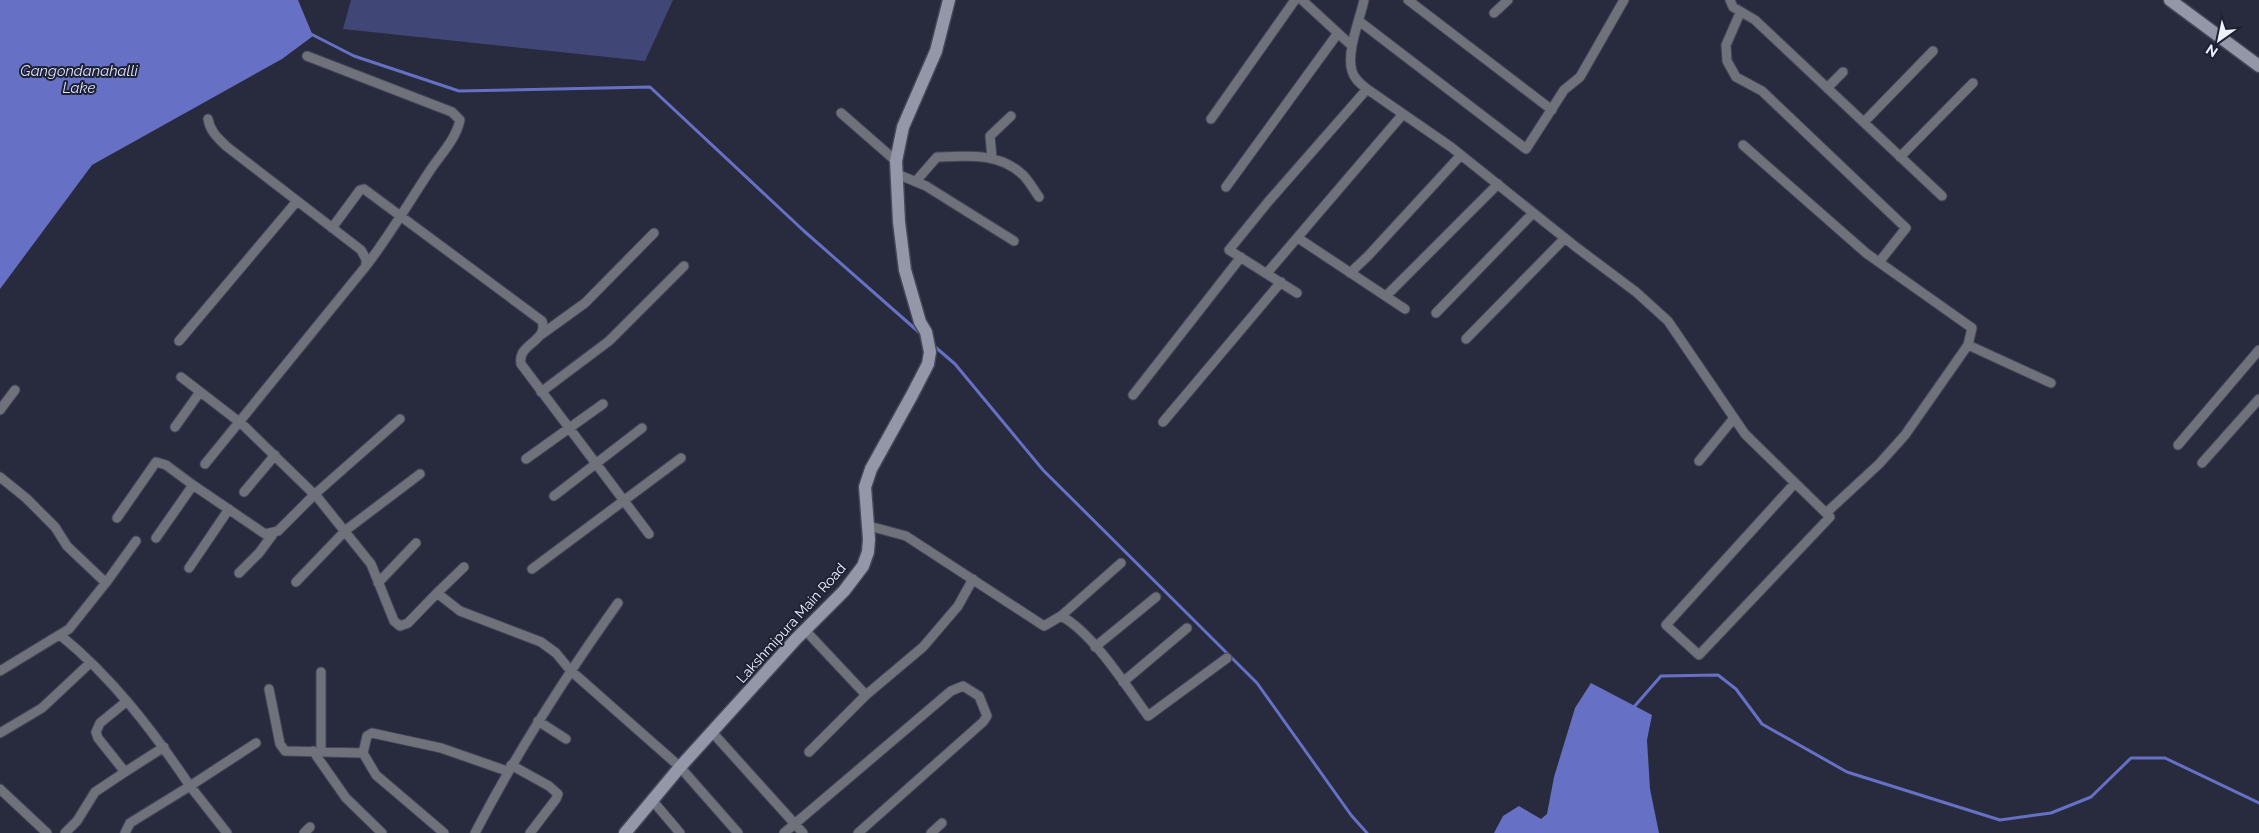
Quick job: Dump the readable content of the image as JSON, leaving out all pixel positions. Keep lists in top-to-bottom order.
{
  "streets": {
    "main road": ["Lakshmipura Main Road"]
  },
  "water": ["Gangondanahalli Lake"],
  "north": "bottom left"
}
